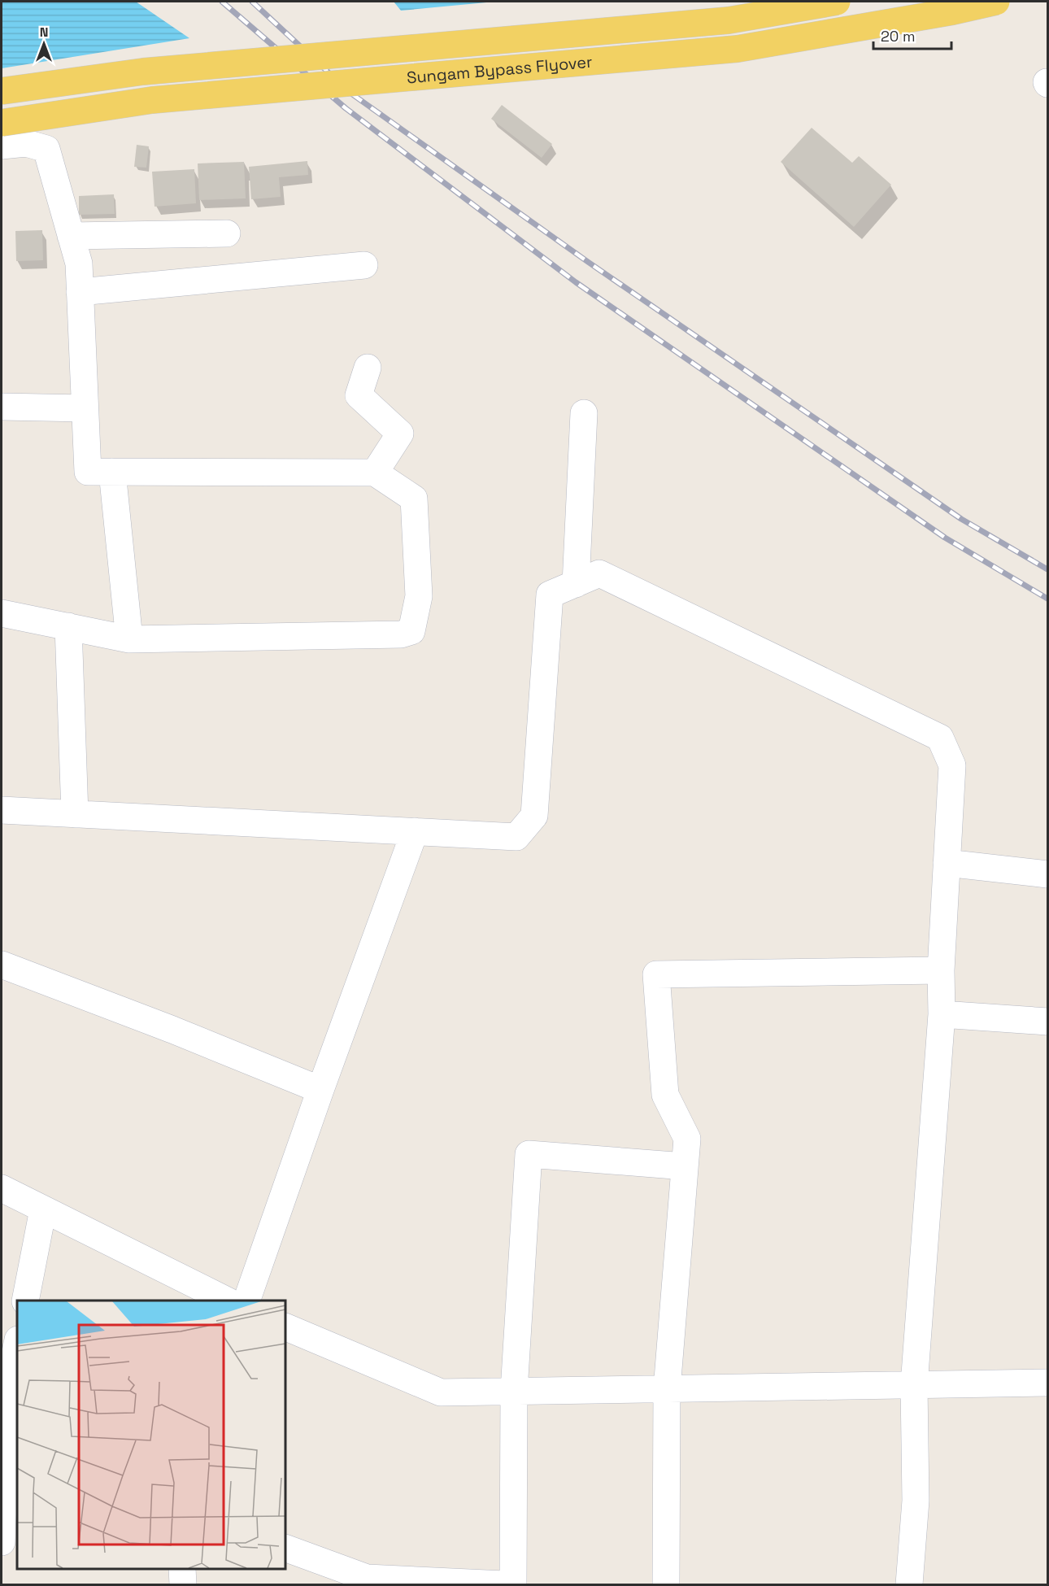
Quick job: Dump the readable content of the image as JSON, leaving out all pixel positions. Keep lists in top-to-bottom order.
{
  "streets": {
    "main road": ["Sungam Bypass Flyover"]
  },
  "scale_bar": "20 m",
  "north": "top"
}
